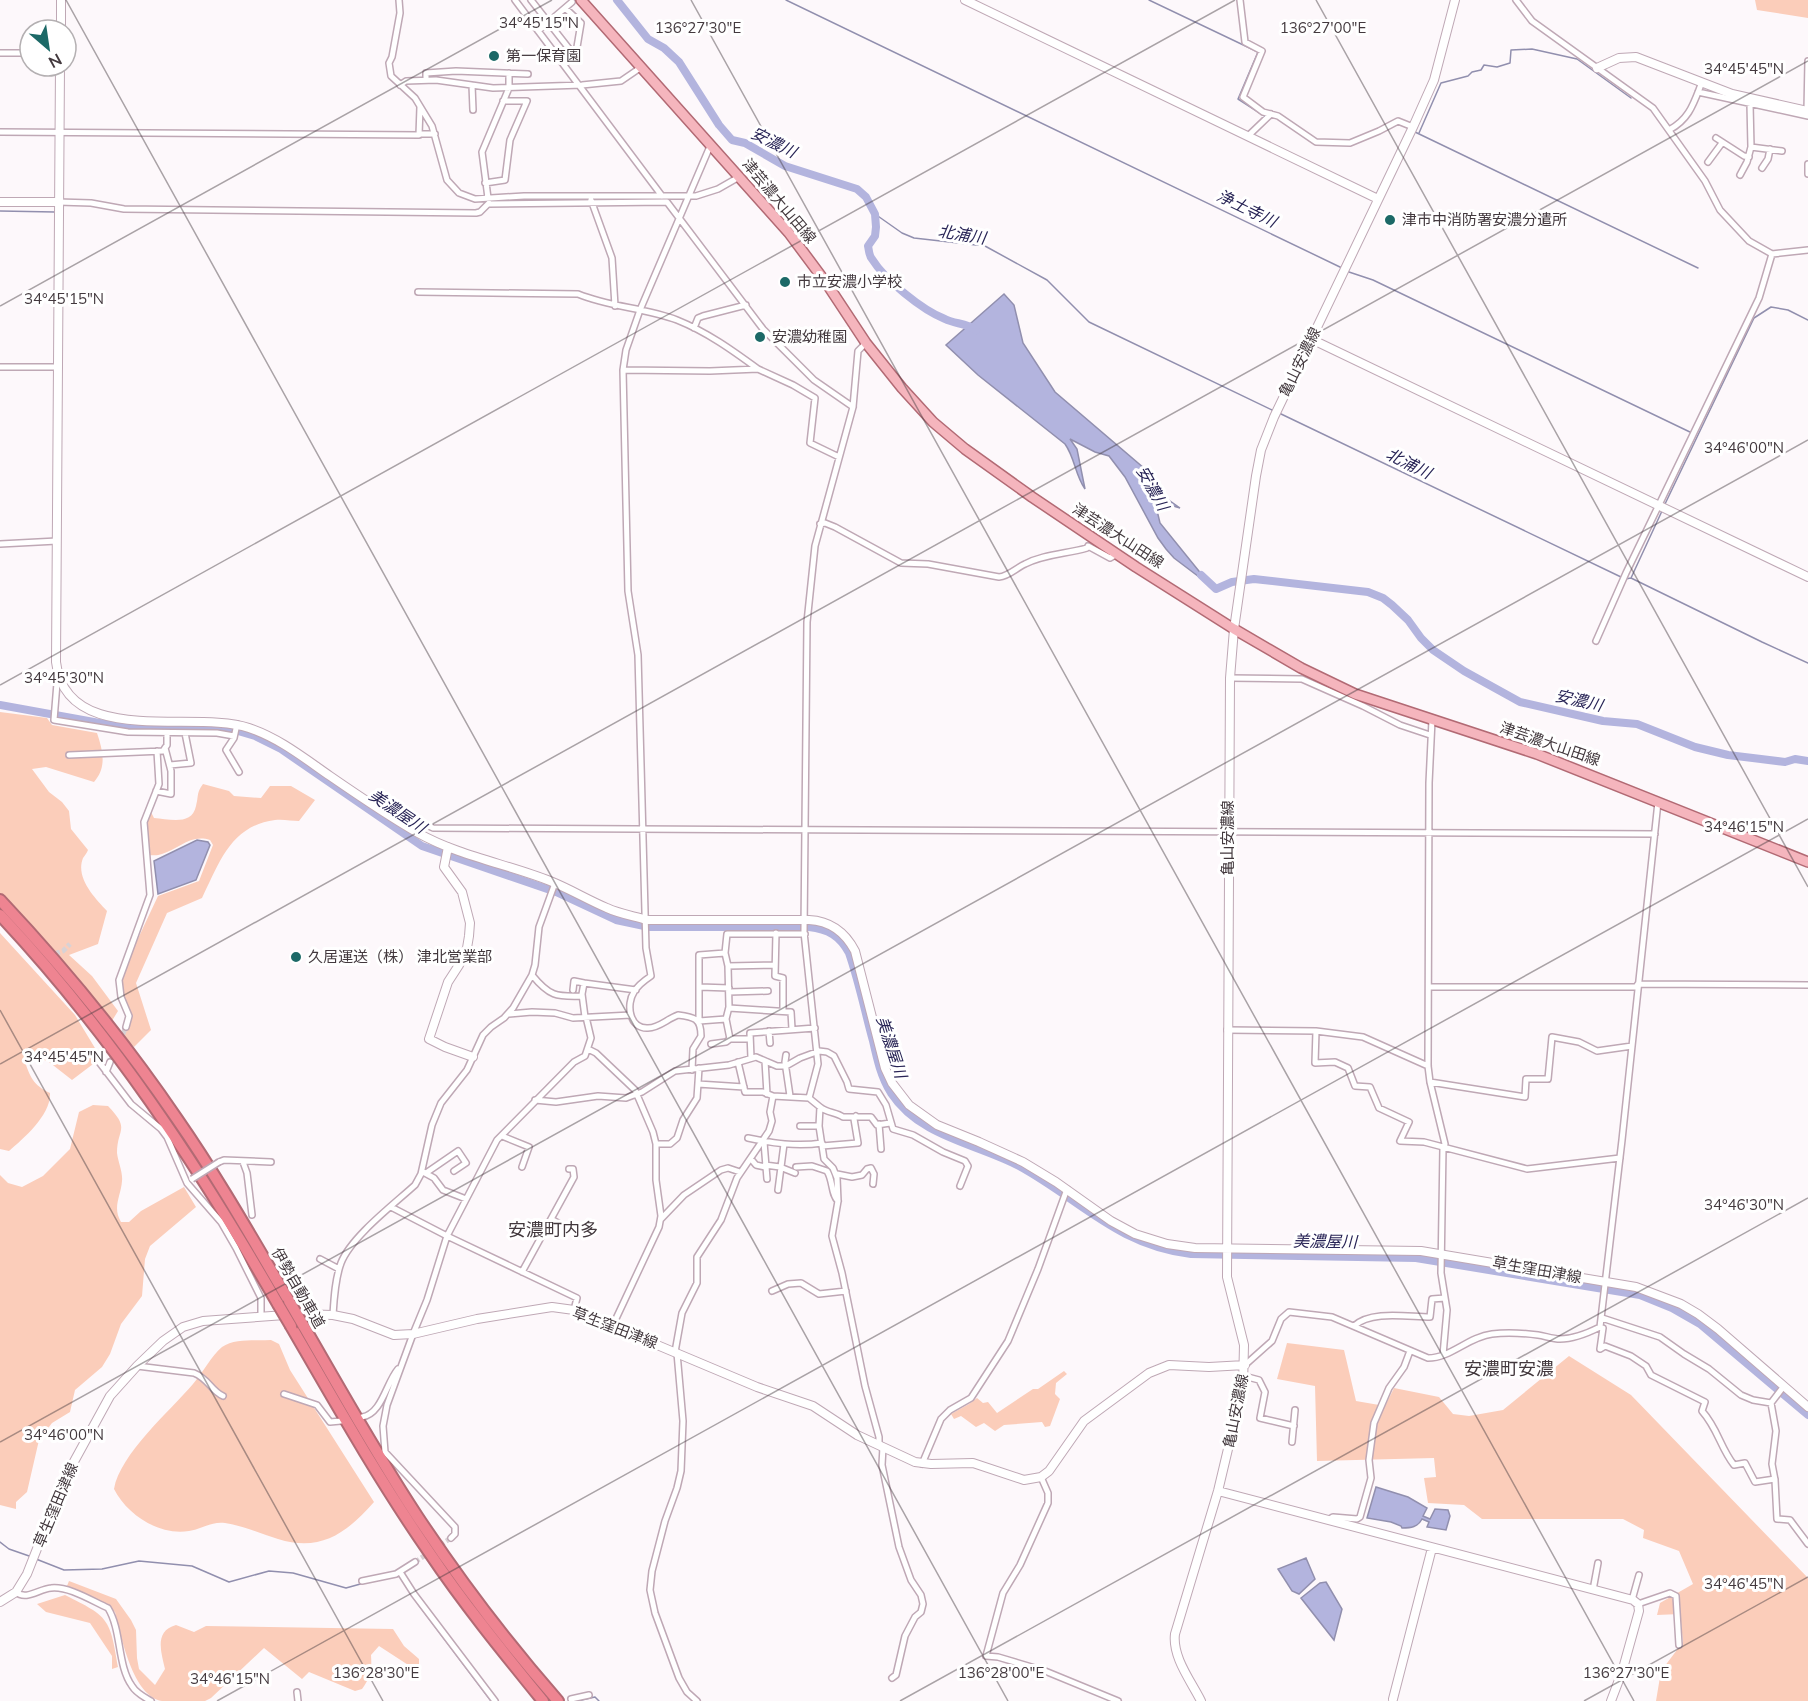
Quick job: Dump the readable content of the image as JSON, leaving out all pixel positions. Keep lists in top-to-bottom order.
{
  "streets": {
    "highway": ["伊勢自動車道"],
    "main road": ["津芸濃大山田線"],
    "street": ["亀山安濃線", "草生窪田津線"]
  },
  "crossings": [
    ["津芸濃大山田線", "亀山安濃線"],
    ["亀山安濃線", "草生窪田津線"]
  ],
  "districts": ["安濃町内多", "安濃町安濃"],
  "water": [
    "安濃川",
    "浄土寺川",
    "北浦川",
    "美濃屋川"
  ],
  "places": [
    "第一保育園",
    "津市中消防署安濃分遣所",
    "市立安濃小学校",
    "安濃幼稚園",
    "久居運送（株） 津北営業部"
  ],
  "north": "bottom right",
  "coordinates": [
    "34°45'15\"N",
    "136°27'30\"E",
    "136°27'00\"E",
    "34°45'45\"N",
    "34°46'00\"N",
    "34°45'30\"N",
    "34°46'15\"N",
    "34°46'30\"N",
    "34°46'45\"N",
    "136°28'30\"E",
    "136°28'00\"E"
  ]
}
